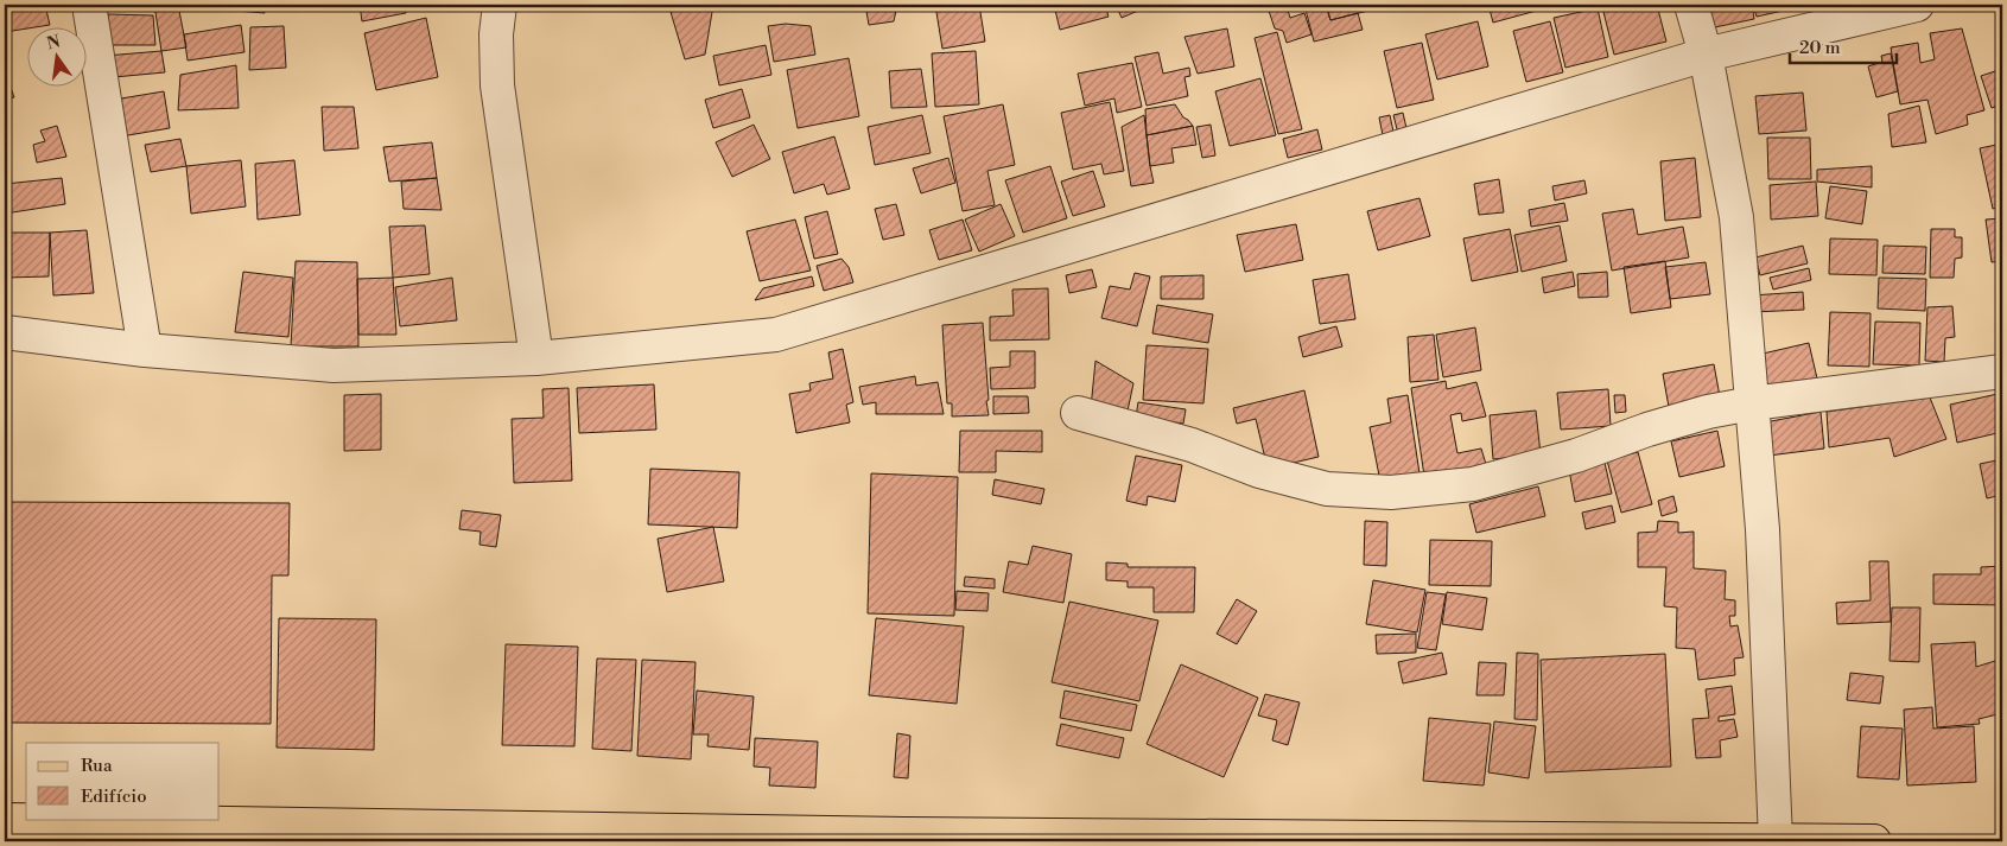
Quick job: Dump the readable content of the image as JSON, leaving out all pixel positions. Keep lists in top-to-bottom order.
{
  "legend": ["Rua", "Edifício"],
  "scale_bar": "20 m",
  "north": "top"
}
